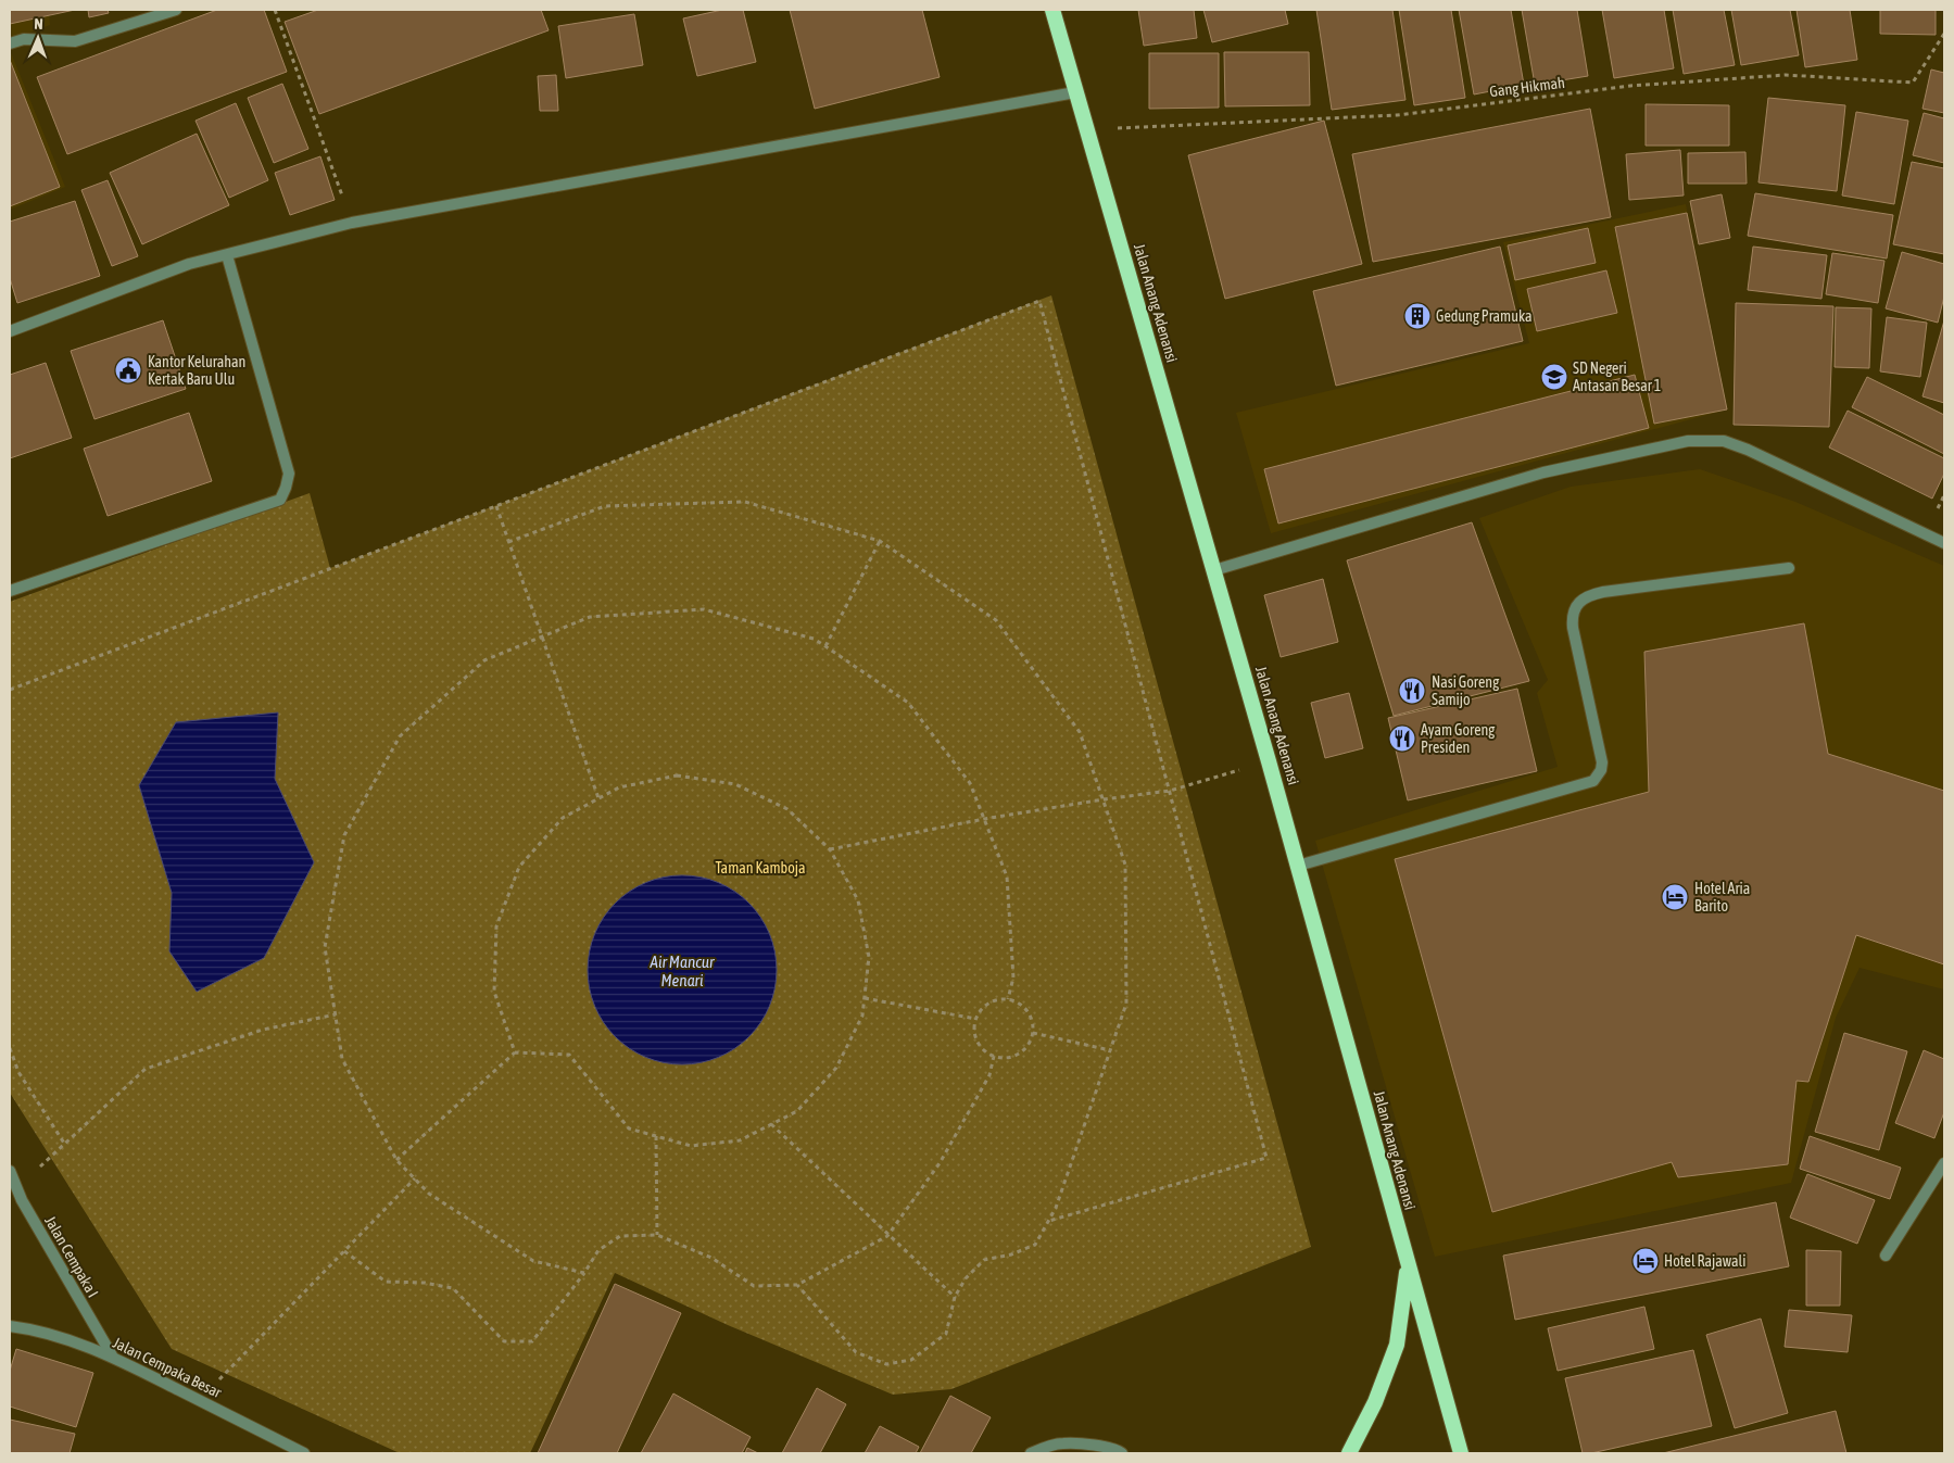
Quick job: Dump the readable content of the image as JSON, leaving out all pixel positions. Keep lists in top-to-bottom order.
{
  "streets": {
    "highway": ["Jalan Anang Adenansi"],
    "street": ["Jalan Cempaka I", "Jalan Cempaka Besar"],
    "path": ["Gang Hikmah"]
  },
  "crossings": [
    ["Gang Hikmah", "Jalan Anang Adenansi"],
    ["Jalan Cempaka I", "Jalan Cempaka Besar"]
  ],
  "water": ["Air Mancur Menari"],
  "parks": ["Taman Kamboja"],
  "places": {
    "building": ["Gedung Pramuka"],
    "public building": ["Kantor Kelurahan Kertak Baru Ulu"],
    "school or university": ["SD Negeri Antasan Besar 1"],
    "restaurant": ["Nasi Goreng Samijo", "Ayam Goreng Presiden"],
    "hotel": ["Hotel Aria Barito", "Hotel Rajawali"]
  },
  "north": "top"
}
